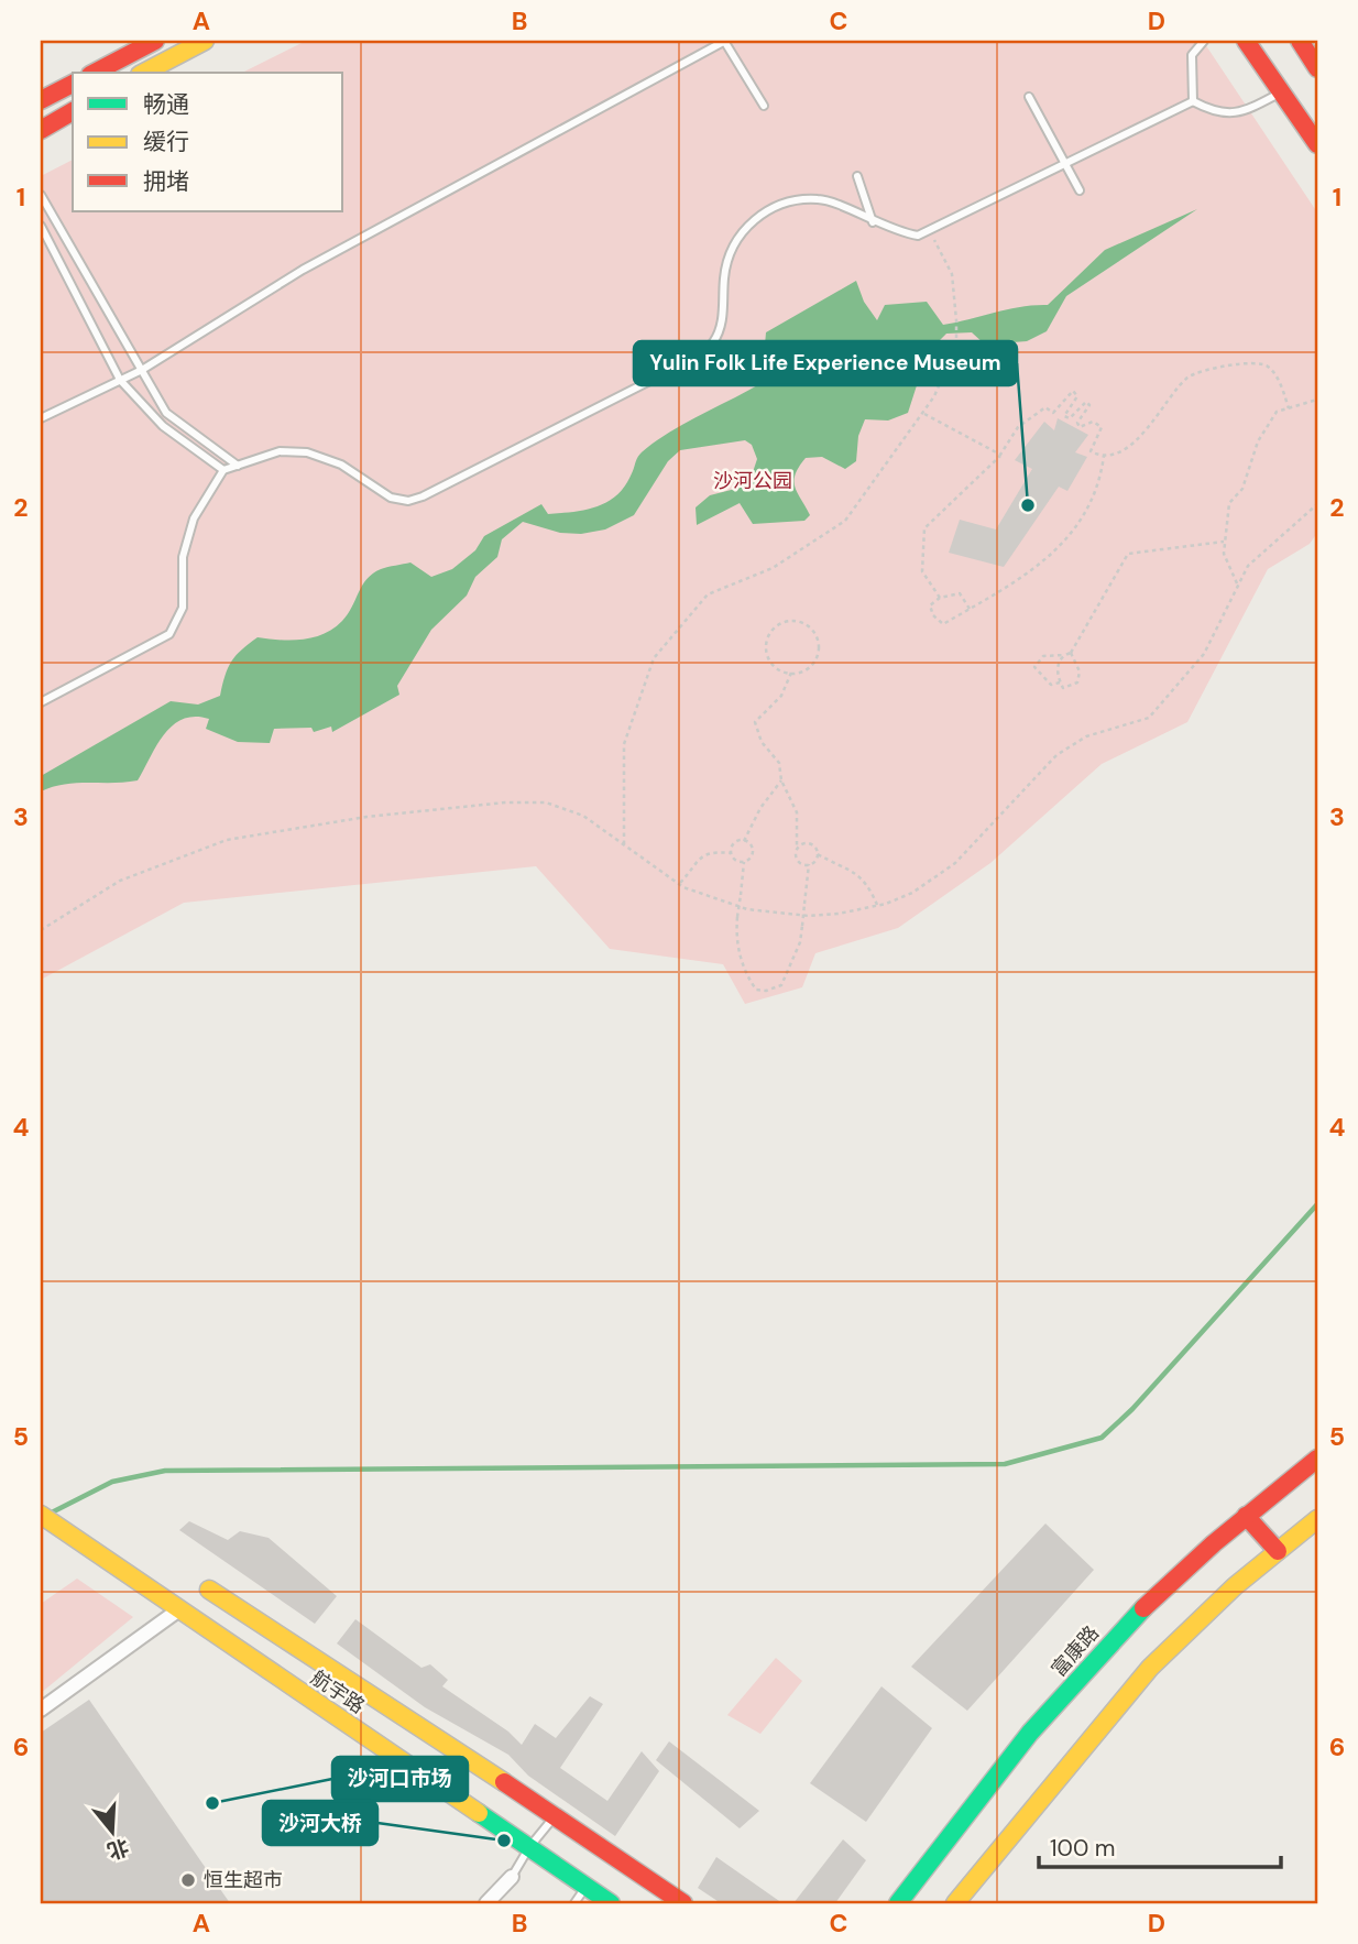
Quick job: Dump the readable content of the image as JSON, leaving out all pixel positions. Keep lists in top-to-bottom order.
{
  "streets": {
    "main road": ["富康路", "航宇路"]
  },
  "parks": ["沙河公园"],
  "places": [
    "Yulin Folk Life Experience Museum",
    "沙河口市场",
    "沙河大桥",
    "恒生超市"
  ],
  "legend": ["畅通", "缓行", "拥堵"],
  "scale_bar": "100 m",
  "north": "bottom",
  "grid": {
    "columns": [
      "A",
      "B",
      "C",
      "D"
    ],
    "rows": [
      "1",
      "2",
      "3",
      "4",
      "5",
      "6"
    ]
  }
}
